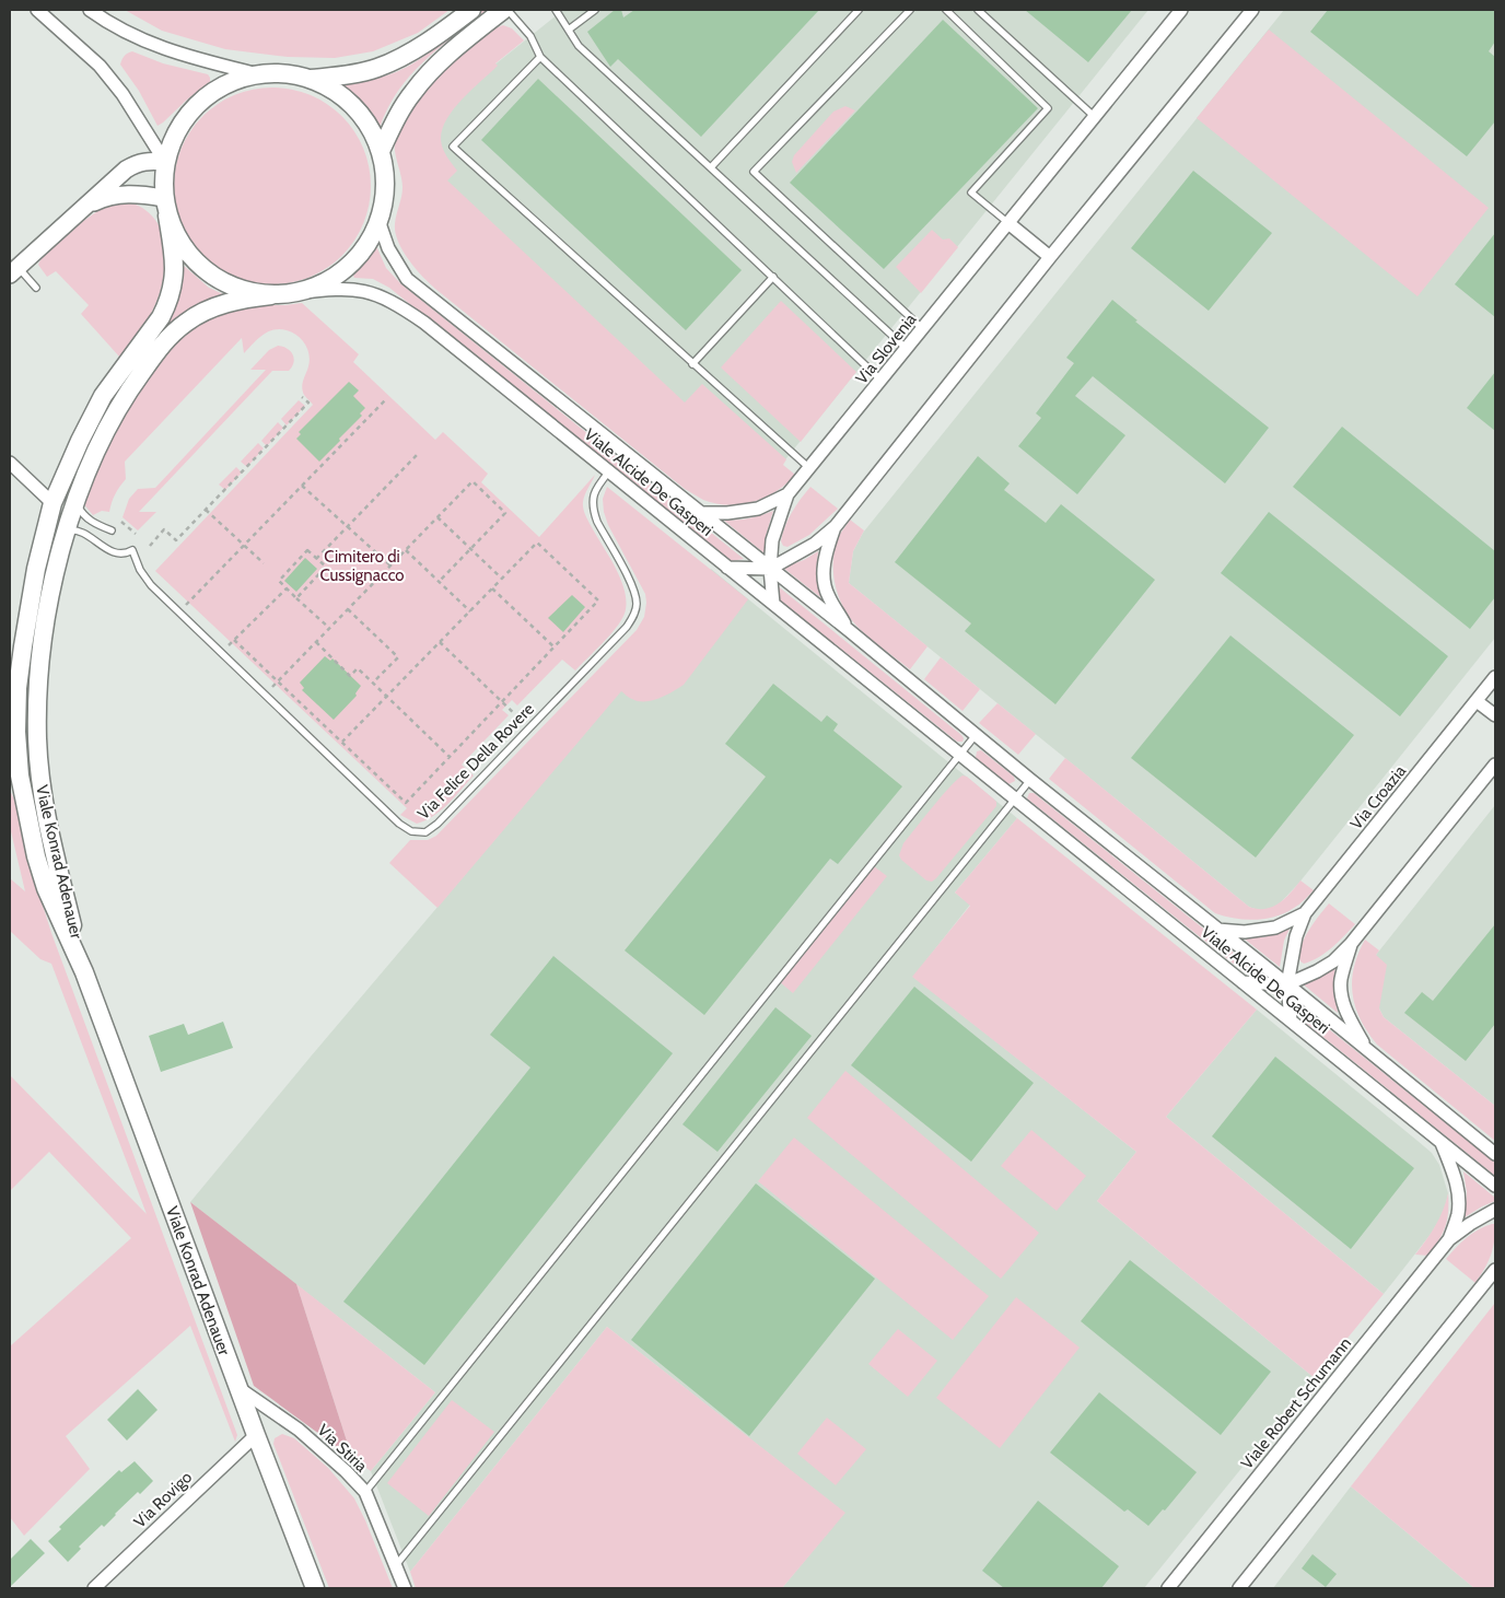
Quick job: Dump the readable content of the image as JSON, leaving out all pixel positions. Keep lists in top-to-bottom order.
{
  "streets": {
    "main road": ["Viale Konrad Adenauer"],
    "street": [
      "Via Slovenia",
      "Viale Alcide De Gasperi",
      "Via Croazia",
      "Viale Robert Schumann",
      "Via Stiria",
      "Via Rovigo"
    ],
    "lane": ["Via Felice Della Rovere"]
  },
  "crossings": [
    ["Via Slovenia", "Viale Alcide De Gasperi"],
    ["Viale Alcide De Gasperi", "Via Felice Della Rovere"],
    ["Viale Alcide De Gasperi", "Via Croazia"],
    ["Viale Alcide De Gasperi", "Viale Robert Schumann"],
    ["Via Felice Della Rovere", "Viale Konrad Adenauer"],
    ["Viale Konrad Adenauer", "Via Stiria"],
    ["Viale Konrad Adenauer", "Via Rovigo"]
  ],
  "parks": ["Cimitero di Cussignacco"]
}
